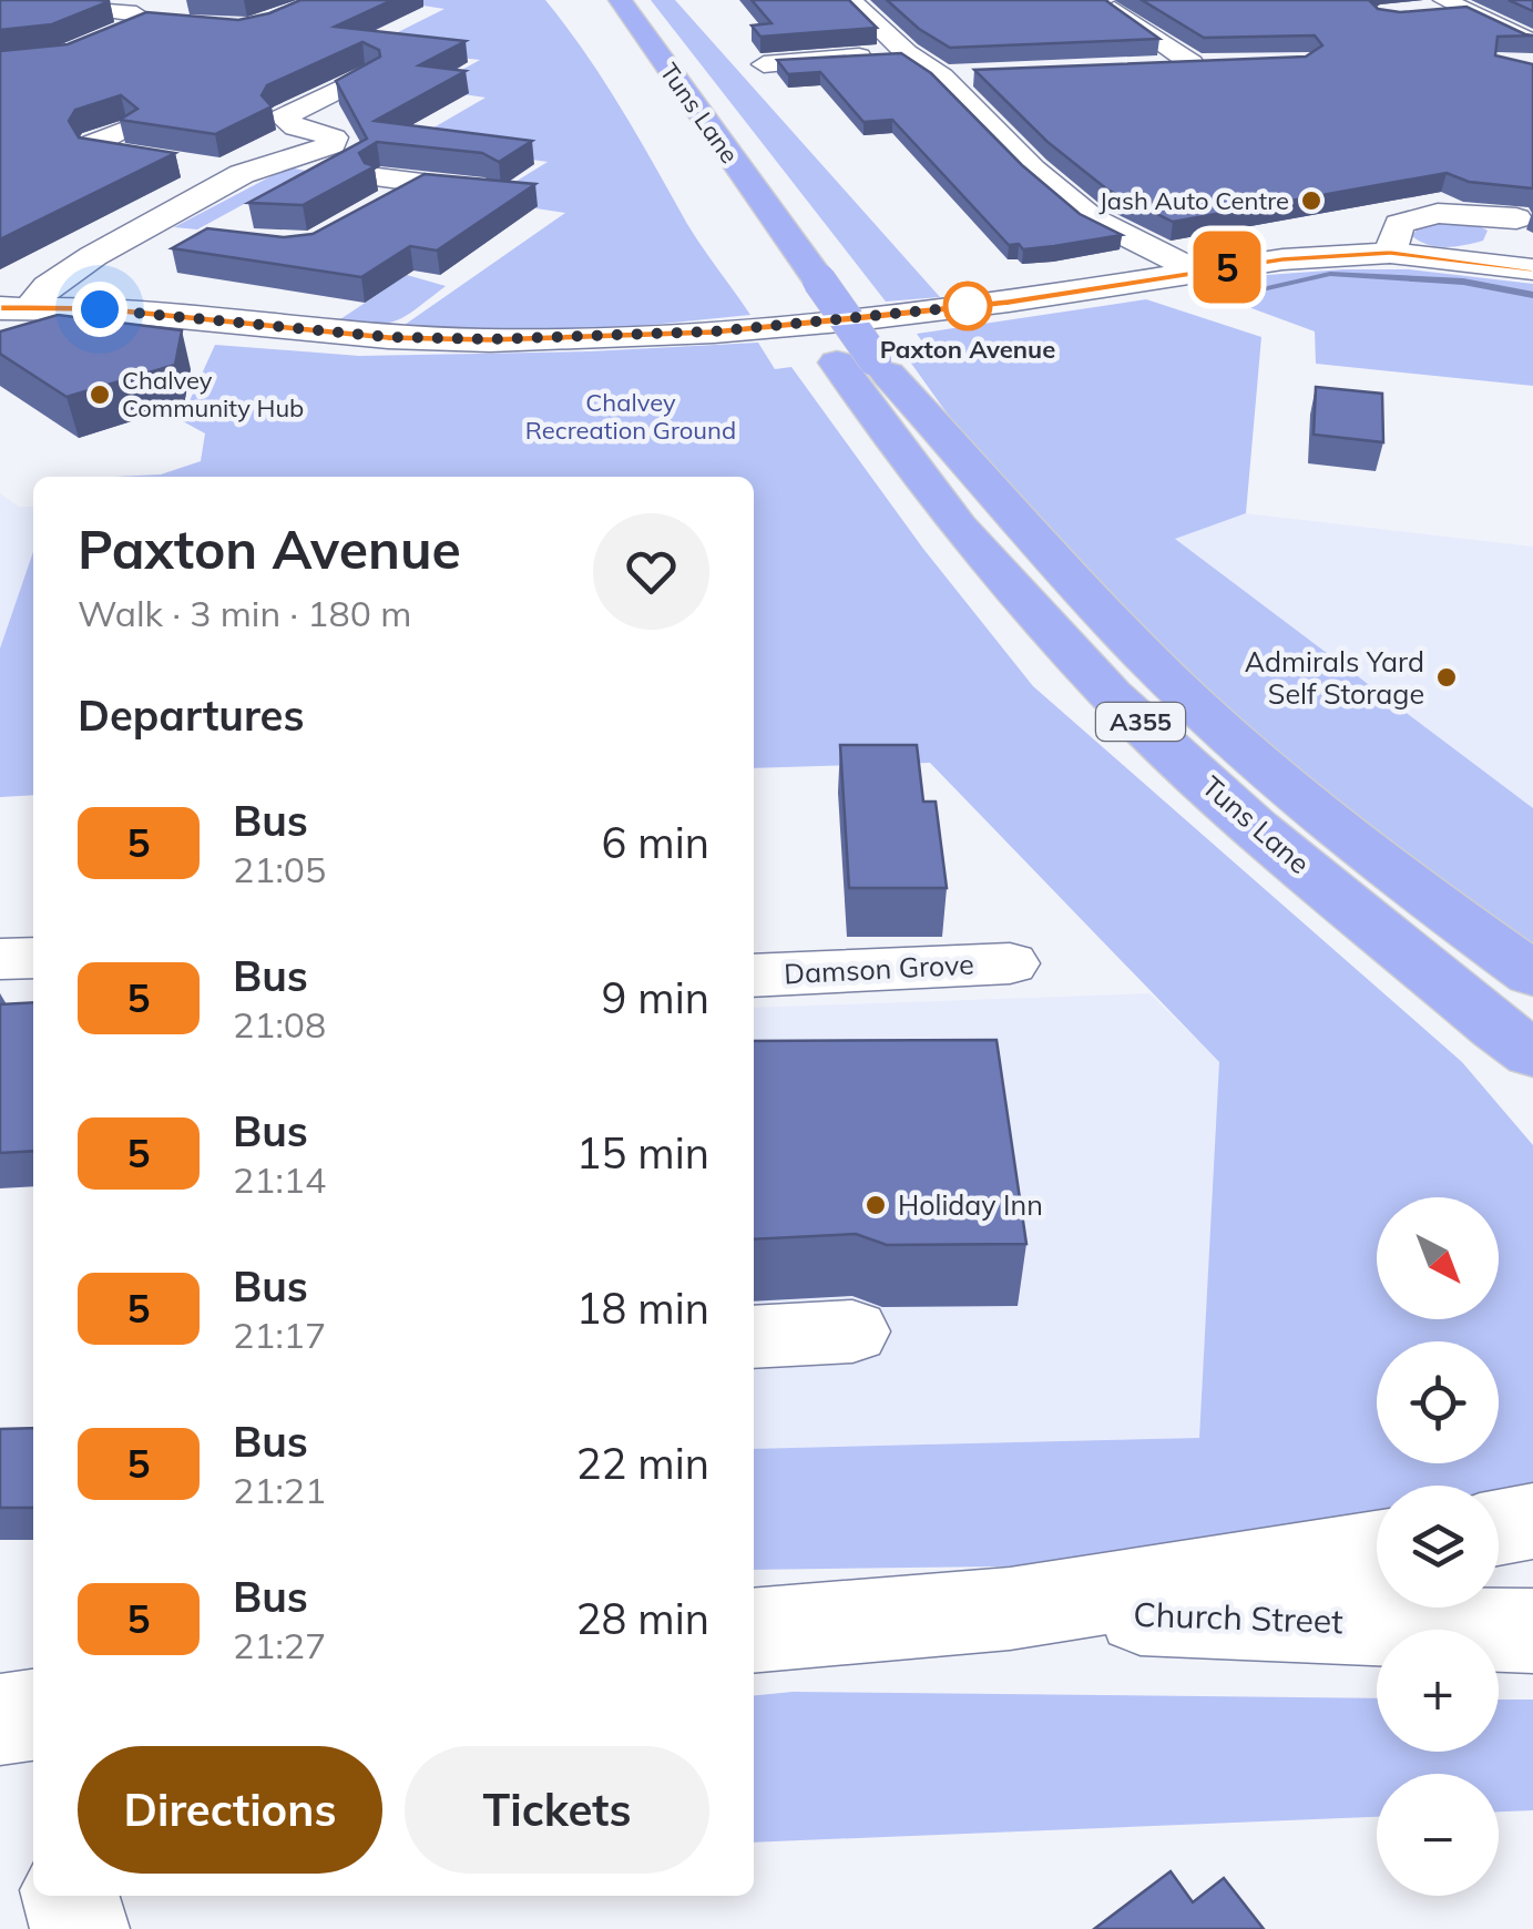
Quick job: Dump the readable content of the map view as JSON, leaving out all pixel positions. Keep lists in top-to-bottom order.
{
  "streets": {
    "main road": ["Tuns Lane", "A355"],
    "street": ["Damson Grove", "Church Street"]
  },
  "parks": ["Chalvey Recreation Ground"],
  "places": [
    "Jash Auto Centre",
    "Paxton Avenue",
    "Chalvey Community Hub",
    "Admirals Yard Self Storage",
    "Holiday Inn"
  ],
  "lines": ["bus line 5"],
  "north": "bottom right",
  "page": {
    "on_map": "5",
    "heading": [
      ["Paxton Avenue", "Walk · 3 min · 180 m"],
      "Departures"
    ],
    "list": [
      {
        "mark": "5",
        "name": "Bus",
        "note": "21:05",
        "value": "6 min"
      },
      {
        "mark": "5",
        "name": "Bus",
        "note": "21:08",
        "value": "9 min"
      },
      {
        "mark": "5",
        "name": "Bus",
        "note": "21:14",
        "value": "15 min"
      },
      {
        "mark": "5",
        "name": "Bus",
        "note": "21:17",
        "value": "18 min"
      },
      {
        "mark": "5",
        "name": "Bus",
        "note": "21:21",
        "value": "22 min"
      },
      {
        "mark": "5",
        "name": "Bus",
        "note": "21:27",
        "value": "28 min"
      }
    ],
    "map_buttons": ["+", "−"],
    "buttons": ["Directions", "Tickets"]
  }
}
